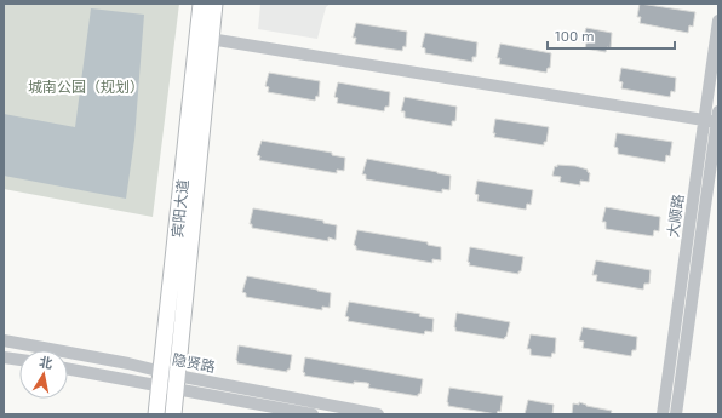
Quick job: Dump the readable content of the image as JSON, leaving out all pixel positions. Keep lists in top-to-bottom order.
{
  "streets": {
    "highway": ["宾阳大道"],
    "street": ["大顺路", "隐贤路"]
  },
  "crossings": [
    ["宾阳大道", "隐贤路"]
  ],
  "parks": ["城南公园（规划）"],
  "scale_bar": "100 m",
  "north": "top"
}
